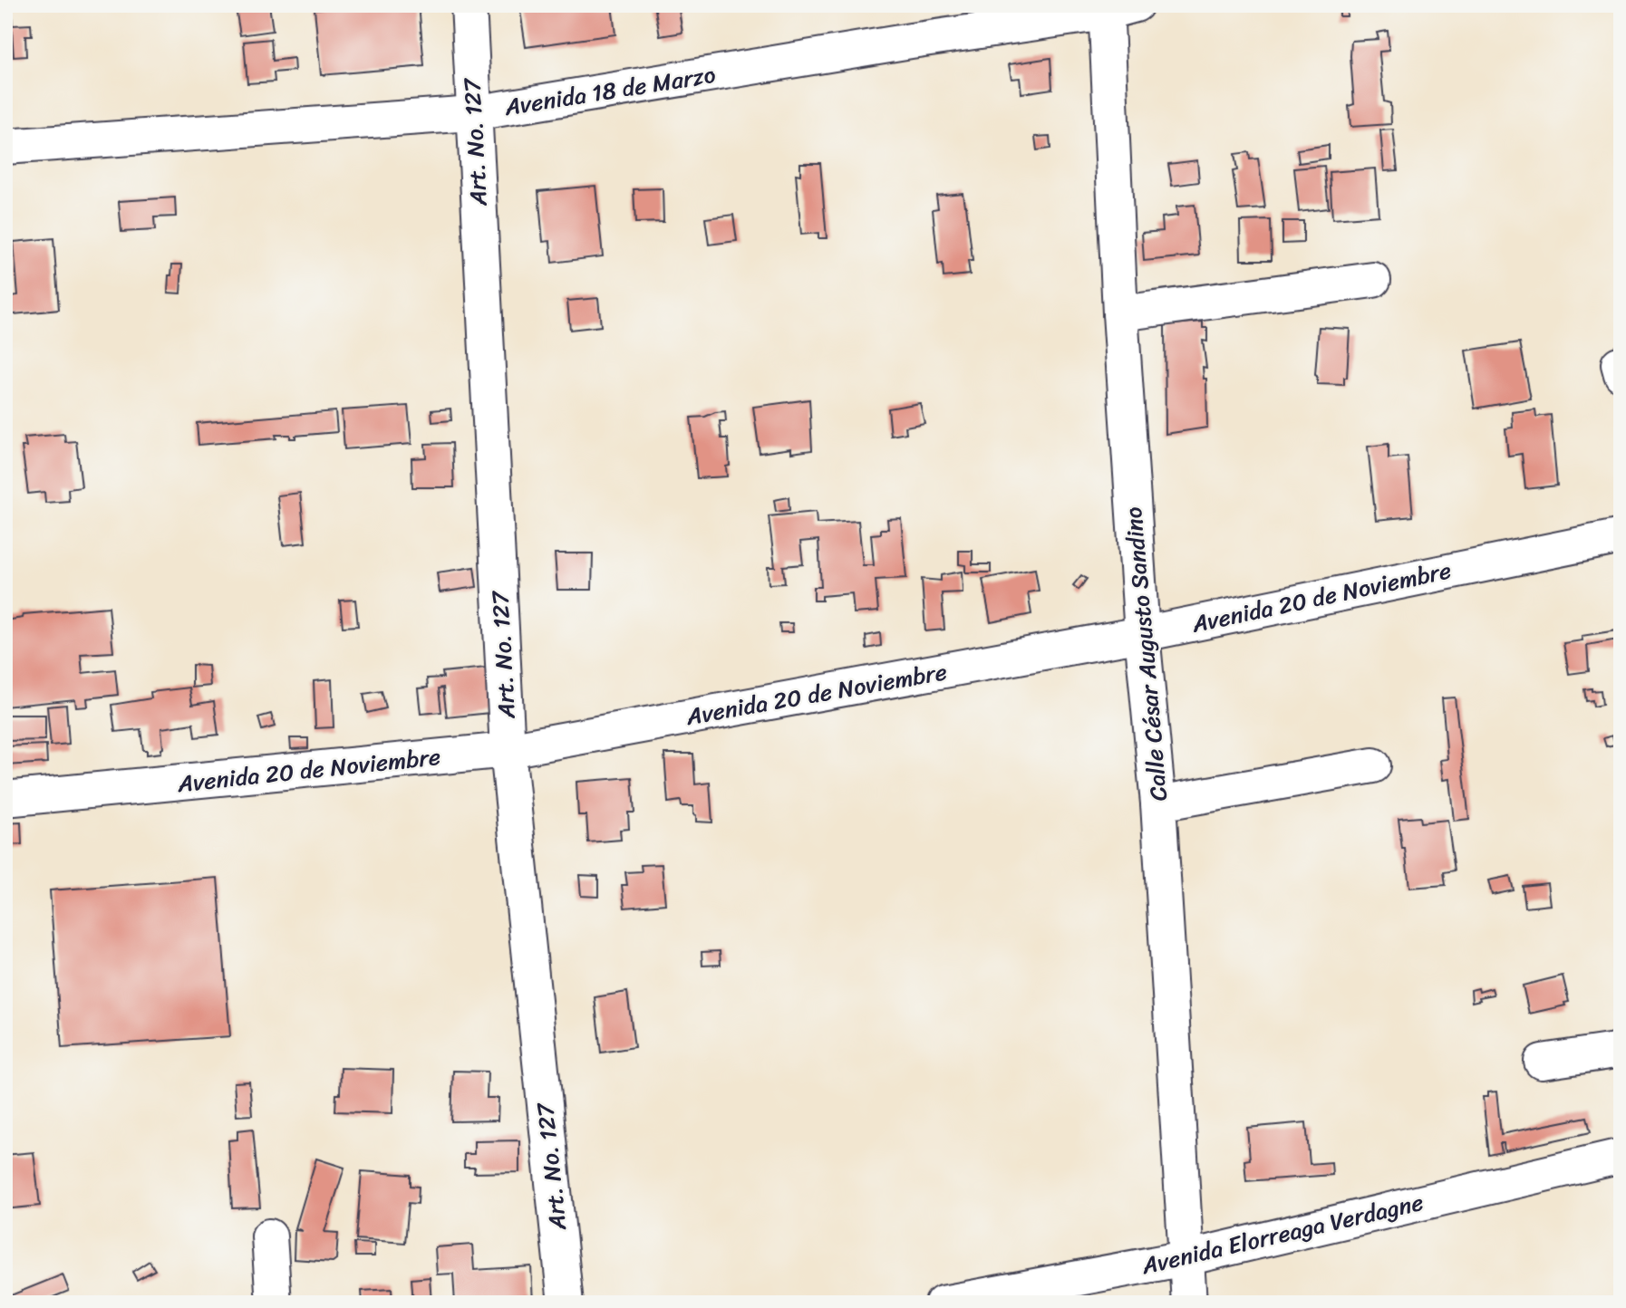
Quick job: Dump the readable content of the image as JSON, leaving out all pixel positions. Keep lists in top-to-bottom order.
{
  "streets": {
    "street": [
      "Avenida 18 de Marzo",
      "Art. No. 127",
      "Avenida 20 de Noviembre",
      "Calle César Augusto Sandino",
      "Avenida Elorreaga Verdagne"
    ]
  },
  "crossings": [
    ["Avenida 18 de Marzo", "Art. No. 127"],
    ["Avenida 18 de Marzo", "Calle César Augusto Sandino"],
    ["Art. No. 127", "Avenida 20 de Noviembre"],
    ["Avenida 20 de Noviembre", "Calle César Augusto Sandino"],
    ["Calle César Augusto Sandino", "Avenida Elorreaga Verdagne"]
  ]
}
